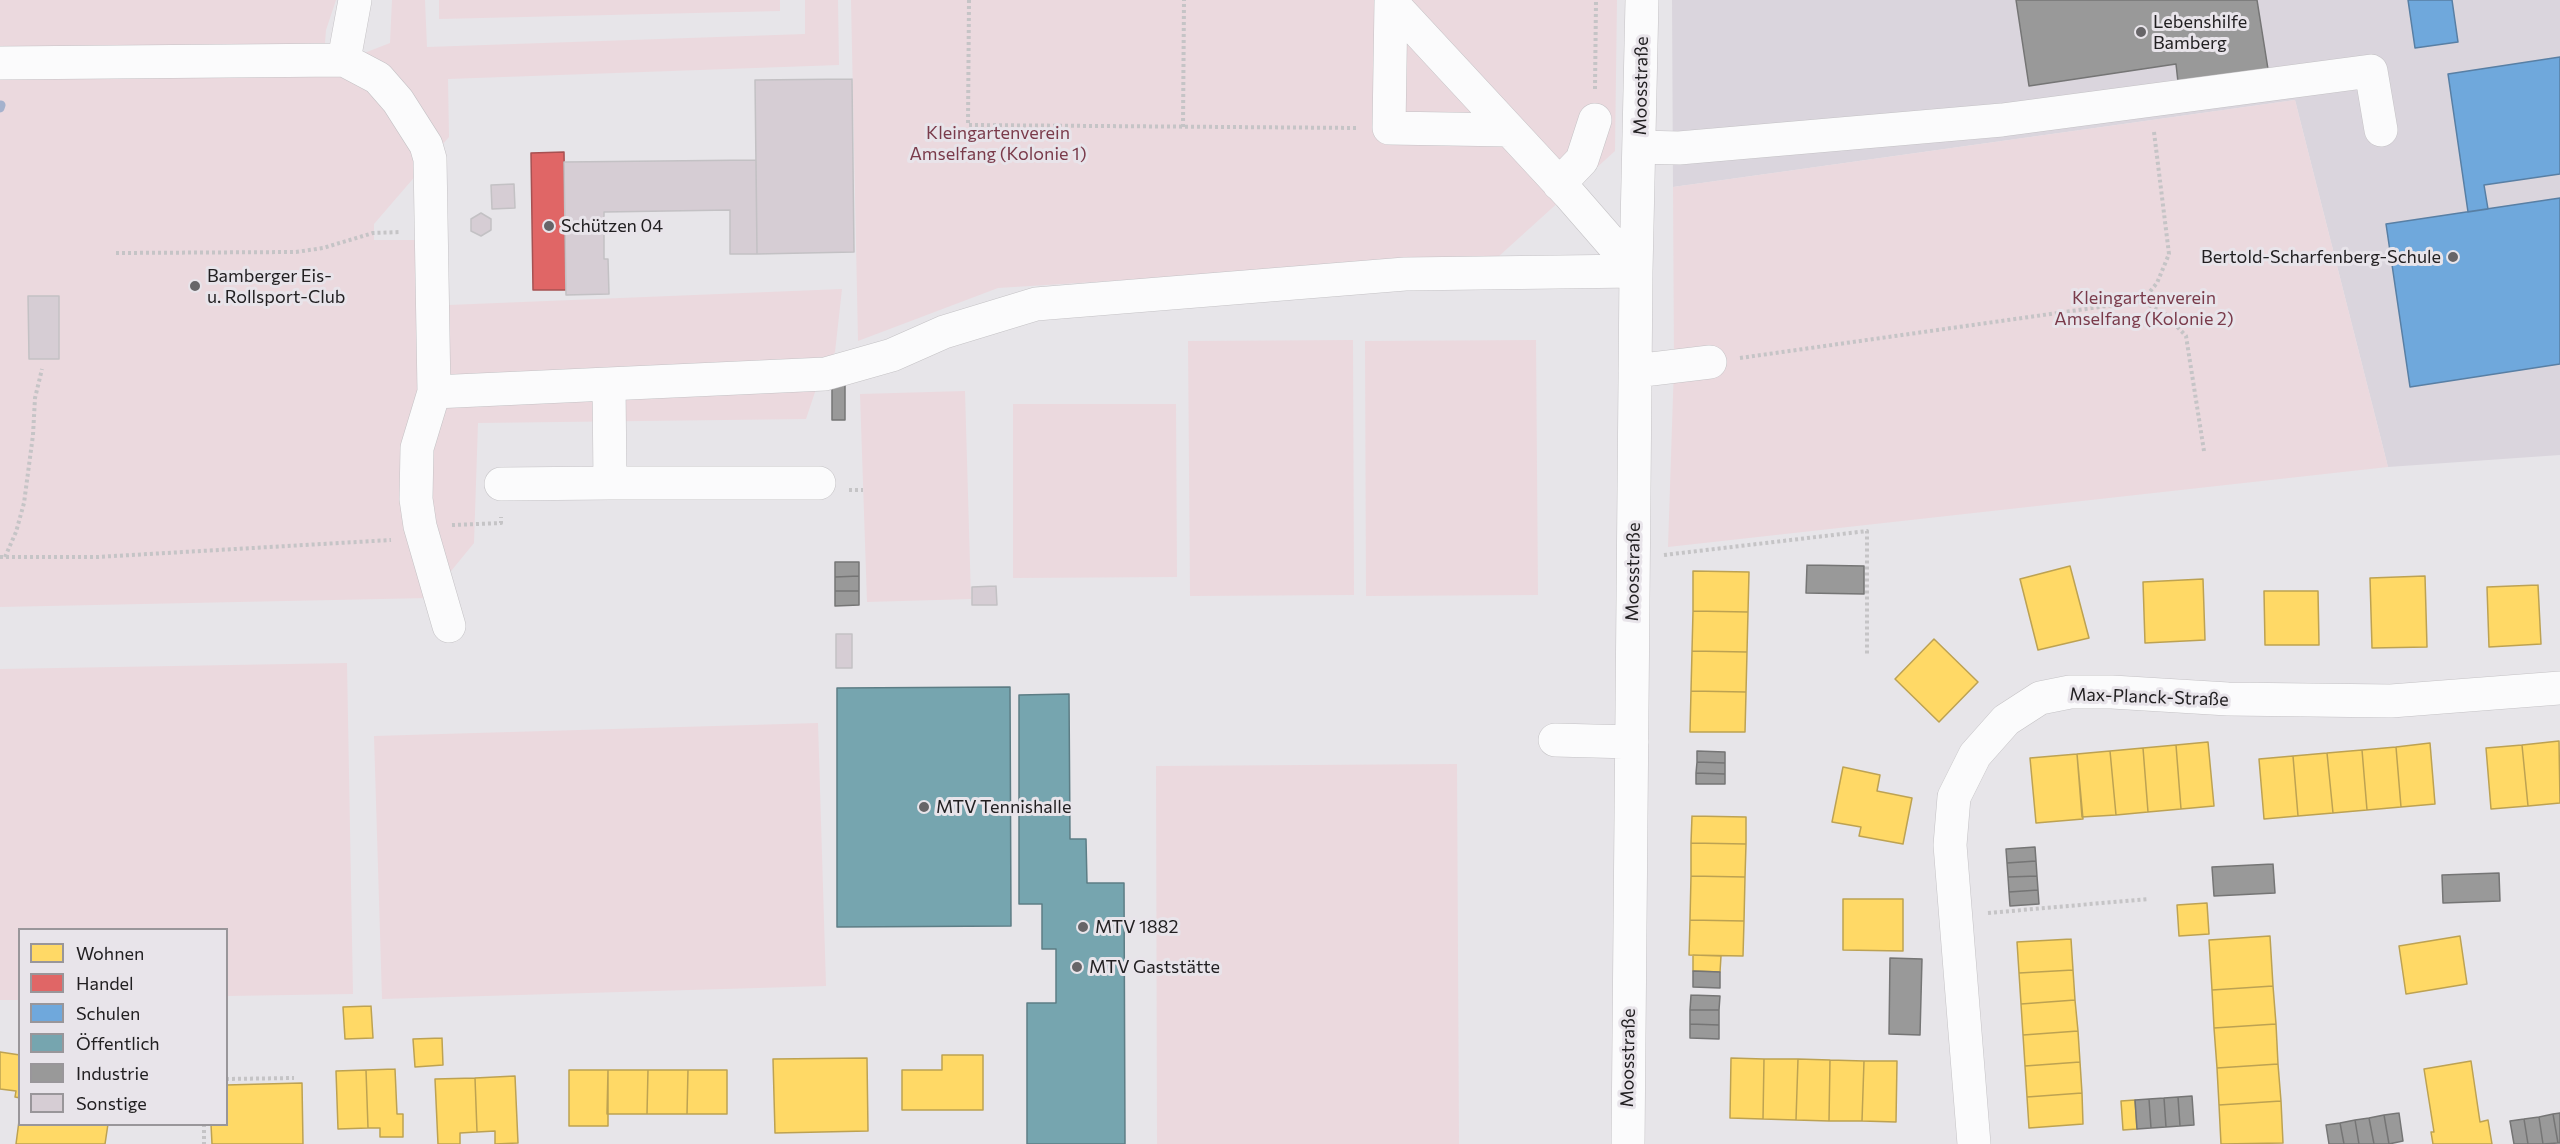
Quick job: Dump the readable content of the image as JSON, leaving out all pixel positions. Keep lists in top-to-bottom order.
{
  "streets": {
    "street": ["Moosstraße", "Max-Planck-Straße"]
  },
  "parks": ["Kleingartenverein Amselfang (Kolonie 1)", "Kleingartenverein Amselfang (Kolonie 2)"],
  "places": [
    "Lebenshilfe Bamberg",
    "Schützen 04",
    "Bertold-Scharfenberg-Schule",
    "Bamberger Eis- u. Rollsport-Club",
    "MTV Tennishalle",
    "MTV 1882",
    "MTV Gaststätte"
  ],
  "legend": [
    "Wohnen",
    "Handel",
    "Schulen",
    "Öffentlich",
    "Industrie",
    "Sonstige"
  ]
}
